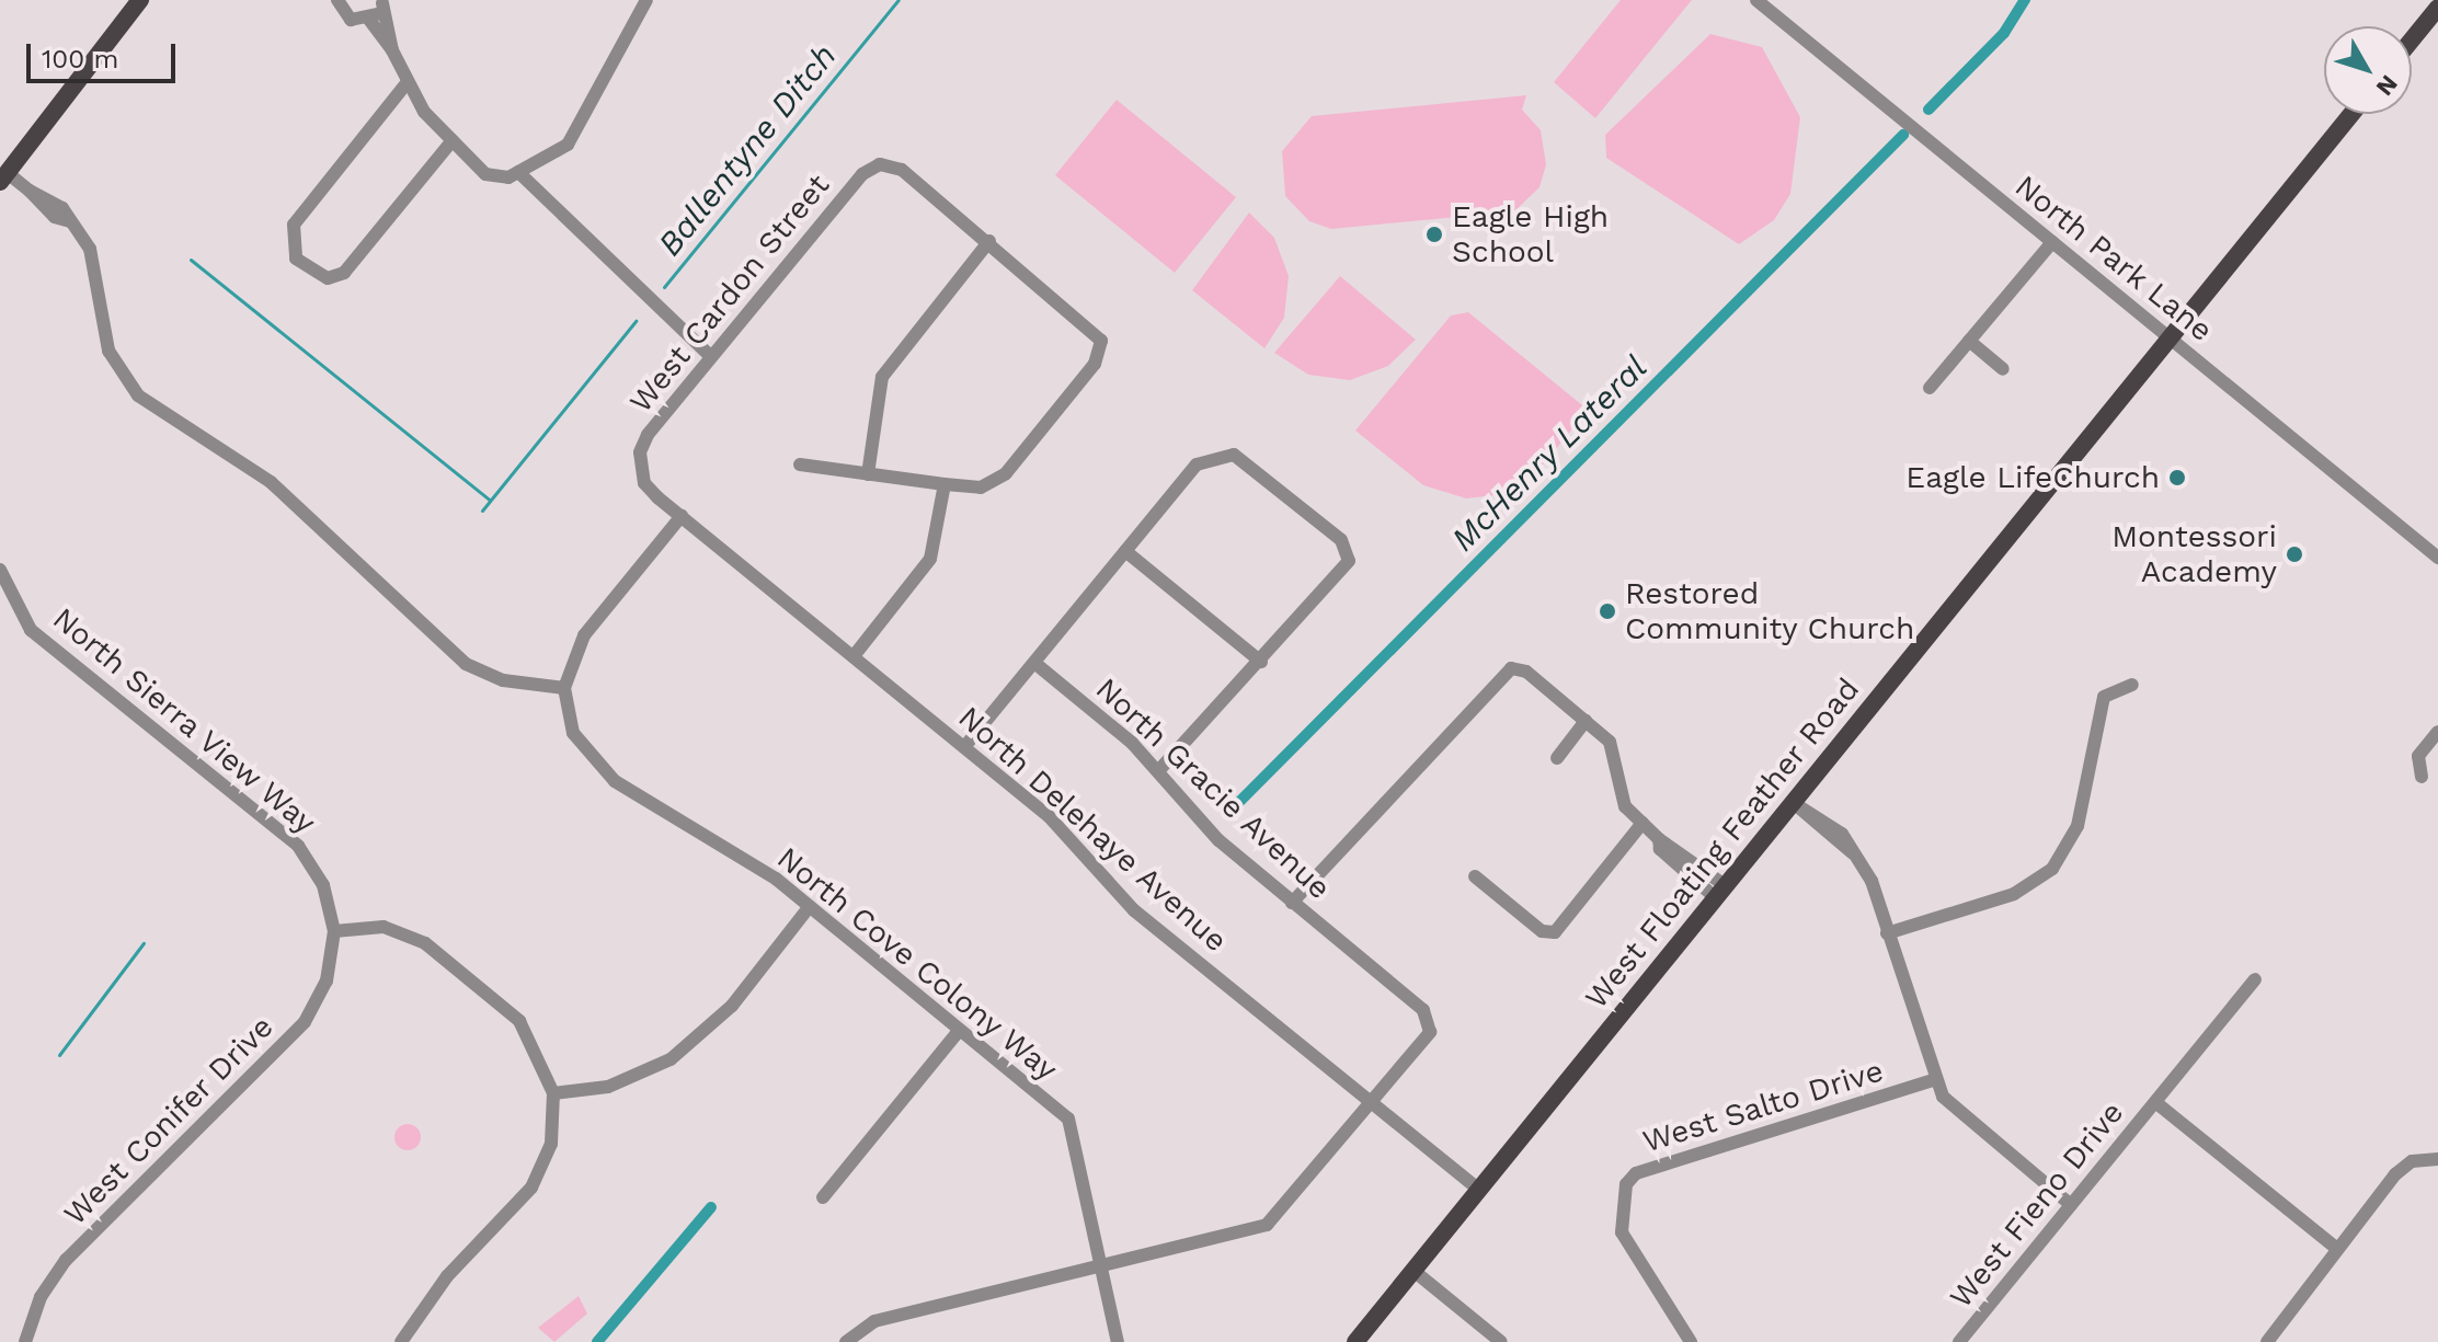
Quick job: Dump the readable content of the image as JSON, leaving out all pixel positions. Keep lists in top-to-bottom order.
{
  "streets": {
    "main road": ["West Floating Feather Road"],
    "street": [
      "North Park Lane",
      "West Cardon Street",
      "North Sierra View Way",
      "North Gracie Avenue",
      "North Delehaye Avenue",
      "North Cove Colony Way",
      "West Salto Drive",
      "West Conifer Drive",
      "West Fieno Drive"
    ]
  },
  "crossings": [
    ["North Park Lane", "West Floating Feather Road"],
    ["West Cardon Street", "North Delehaye Avenue"],
    ["North Sierra View Way", "West Conifer Drive"],
    ["North Gracie Avenue", "North Delehaye Avenue"],
    ["North Delehaye Avenue", "West Floating Feather Road"]
  ],
  "water": ["Ballentyne Ditch", "McHenry Lateral"],
  "places": [
    "Eagle High School",
    "Eagle LifeChurch",
    "Montessori Academy",
    "Restored Community Church"
  ],
  "scale_bar": "100 m",
  "north": "bottom right"
}
